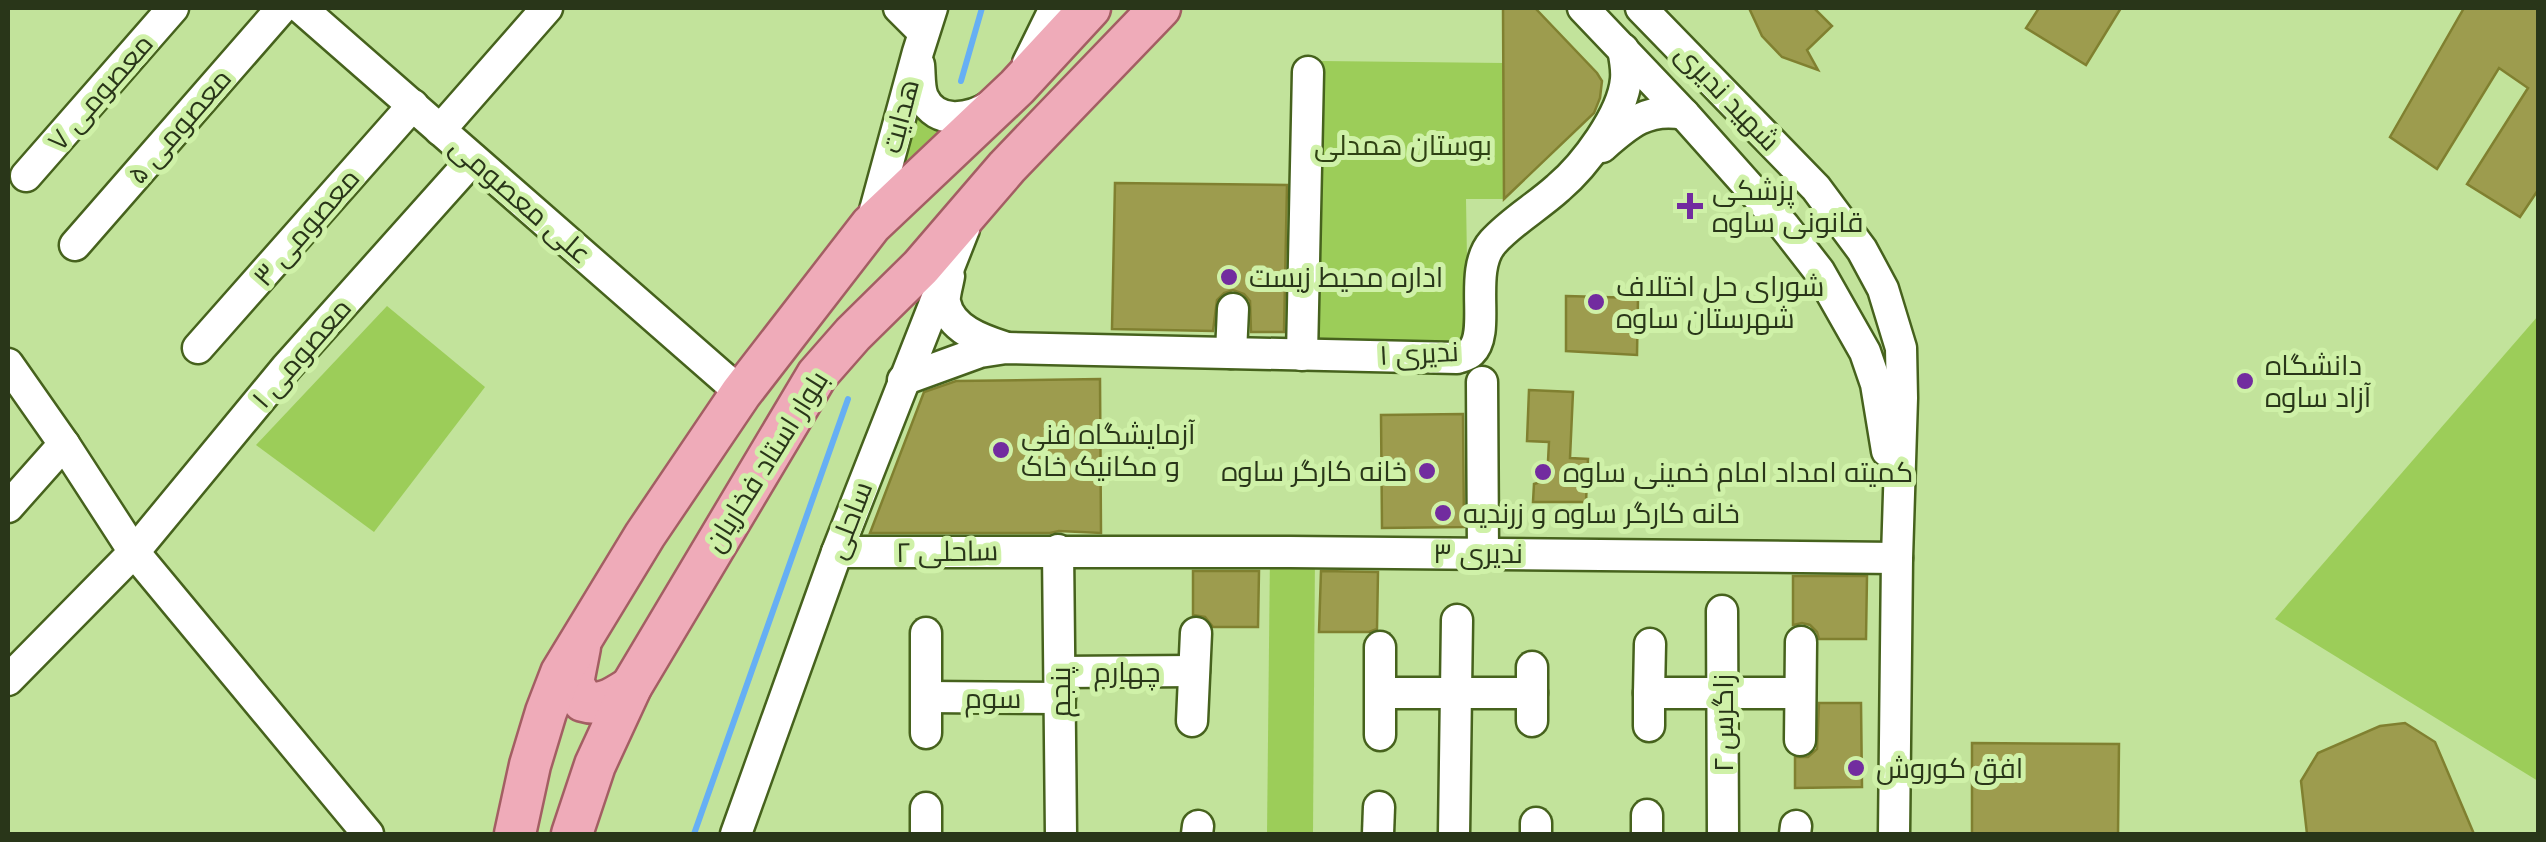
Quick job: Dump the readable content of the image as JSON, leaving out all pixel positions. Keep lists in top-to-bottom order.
{
  "streets": {
    "main road": ["بلوار استاد فخاریان"],
    "street": [
      "معصومی ۷",
      "شهید ندیری",
      "هدایت",
      "معصومی ۵",
      "علی معصومی",
      "معصومی ۳",
      "معصومی ۱",
      "ندیری ۱",
      "ساحلی",
      "ساحلی ۲",
      "ندیری ۳",
      "چهارم",
      "پنجم",
      "سوم",
      "زاگرس ۲"
    ]
  },
  "crossings": [
    ["شهید ندیری", "ندیری ۱"],
    ["شهید ندیری", "ندیری ۳"],
    ["هدایت", "بلوار استاد فخاریان"],
    ["علی معصومی", "معصومی ۳"],
    ["علی معصومی", "معصومی ۱"],
    ["علی معصومی", "بلوار استاد فخاریان"],
    ["بلوار استاد فخاریان", "ساحلی"],
    ["ساحلی", "ساحلی ۲"],
    ["ساحلی ۲", "ندیری ۳"],
    ["ساحلی ۲", "پنجم"],
    ["ندیری ۳", "پنجم"],
    ["چهارم", "پنجم"],
    ["چهارم", "سوم"],
    ["پنجم", "سوم"]
  ],
  "parks": ["بوستان همدلی"],
  "places": {
    "health": ["پزشکی قانونی ساوه"],
    "other": [
      "اداره محیط زیست",
      "شورای حل اختلاف شهرستان ساوه",
      "دانشگاه آزاد ساوه",
      "آزمایشگاه فنی و مکانیک خاک",
      "خانه کارگر ساوه",
      "کمیته امداد امام خمینی ساوه",
      "خانه کارگر ساوه و زرندیه",
      "افق کوروش"
    ]
  }
}
